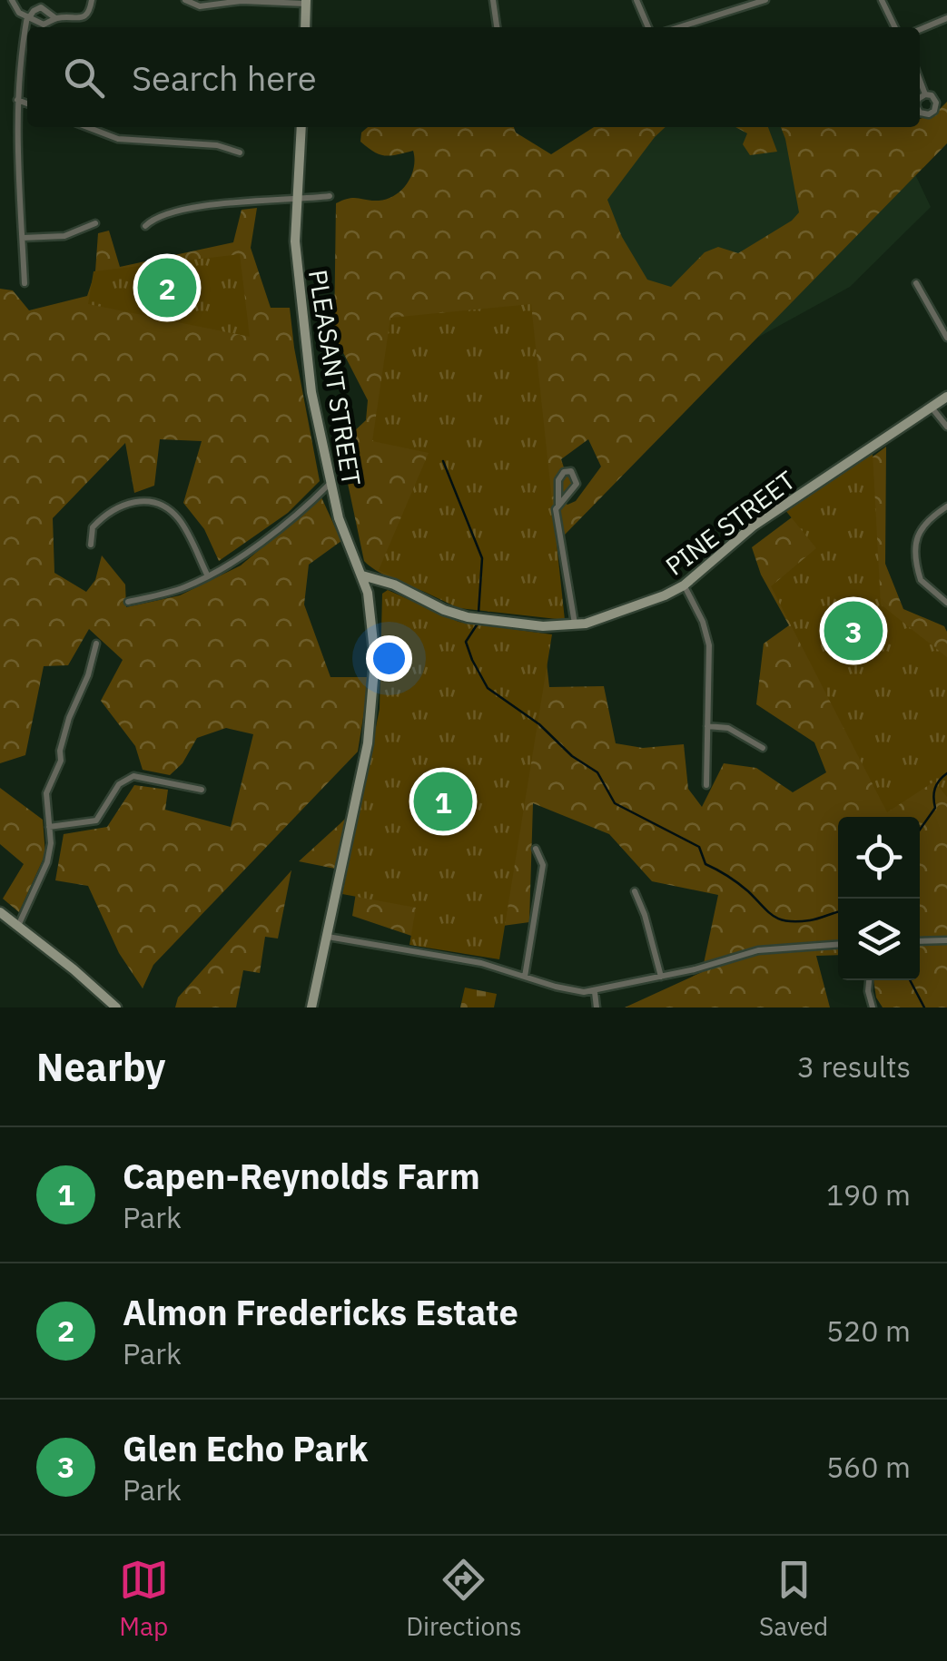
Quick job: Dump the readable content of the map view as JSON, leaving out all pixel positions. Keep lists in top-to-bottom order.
{
  "streets": {
    "main road": ["PLEASANT STREET", "PINE STREET"]
  },
  "crossings": [
    ["PLEASANT STREET", "PINE STREET"]
  ],
  "page": {
    "search": "Search here",
    "pins": ["2", "3", "1"],
    "heading": ["Nearby", "3 results"],
    "list": [
      {
        "mark": "1",
        "name": "Capen-Reynolds Farm",
        "note": "Park",
        "value": "190 m"
      },
      {
        "mark": "2",
        "name": "Almon Fredericks Estate",
        "note": "Park",
        "value": "520 m"
      },
      {
        "mark": "3",
        "name": "Glen Echo Park",
        "note": "Park",
        "value": "560 m"
      }
    ],
    "nav": ["Map", "Directions", "Saved"]
  }
}
